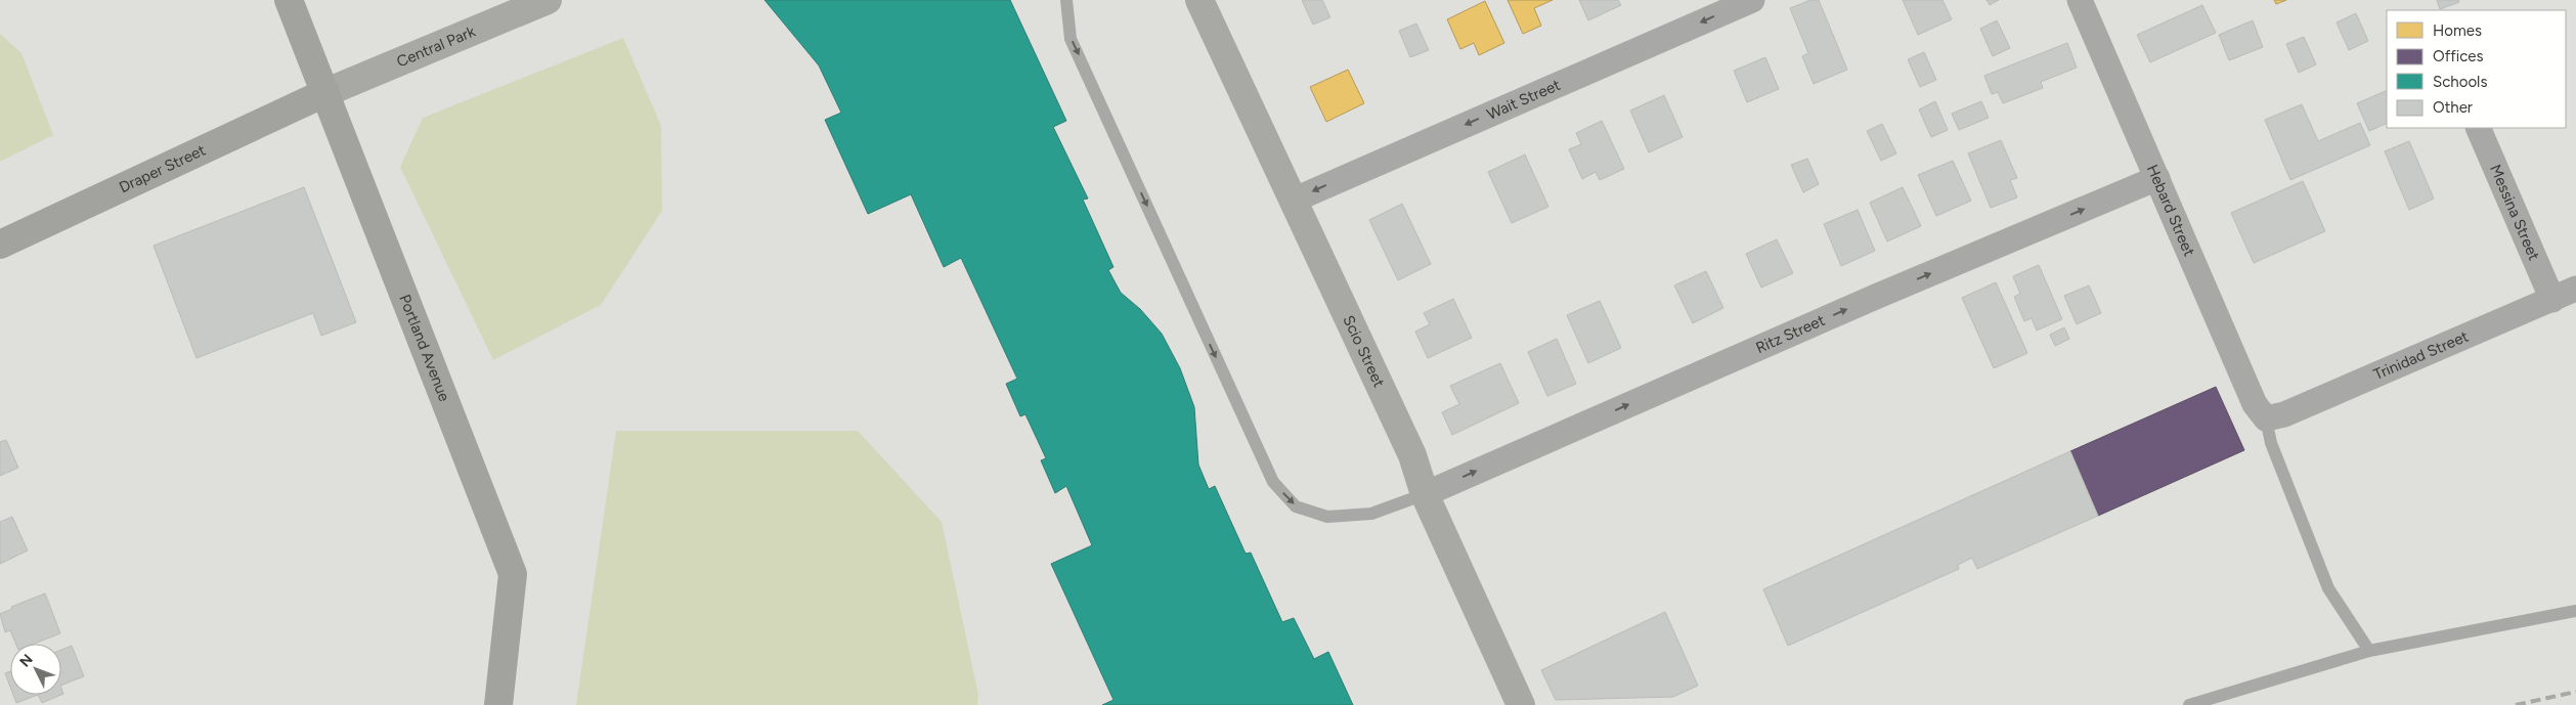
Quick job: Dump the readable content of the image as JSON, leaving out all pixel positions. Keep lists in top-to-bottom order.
{
  "streets": {
    "main road": ["Draper Street", "Portland Avenue"],
    "street": [
      "Central Park",
      "Wait Street",
      "Hebard Street",
      "Messina Street",
      "Ritz Street",
      "Scio Street",
      "Trinidad Street"
    ]
  },
  "crossings": [
    ["Central Park", "Draper Street"],
    ["Central Park", "Portland Avenue"],
    ["Wait Street", "Scio Street"],
    ["Draper Street", "Portland Avenue"],
    ["Hebard Street", "Ritz Street"],
    ["Hebard Street", "Trinidad Street"],
    ["Messina Street", "Trinidad Street"],
    ["Ritz Street", "Scio Street"]
  ],
  "one_way": ["Wait Street", "Ritz Street"],
  "legend": [
    "Homes",
    "Offices",
    "Schools",
    "Other"
  ],
  "north": "top left"
}
